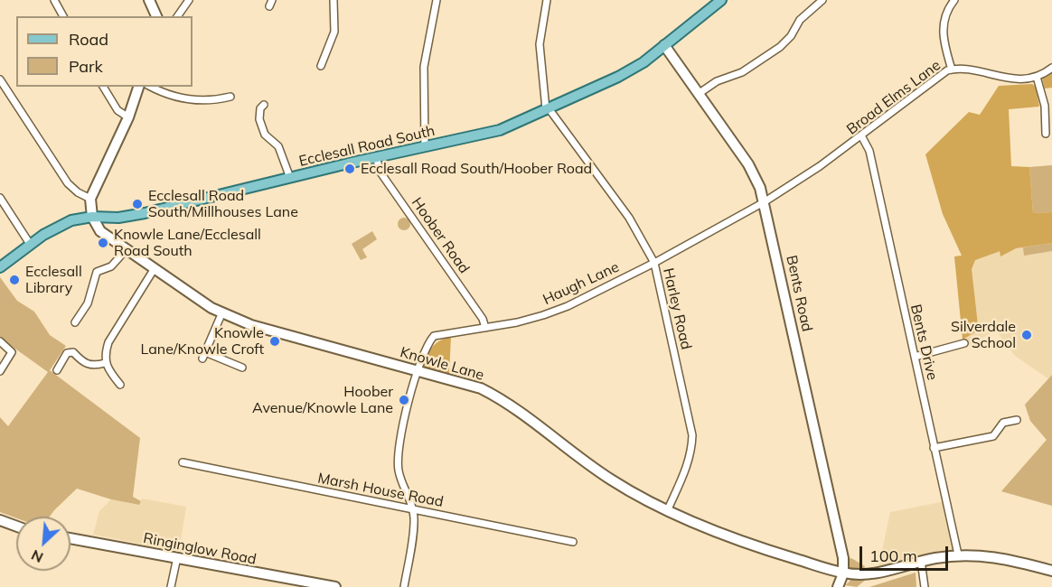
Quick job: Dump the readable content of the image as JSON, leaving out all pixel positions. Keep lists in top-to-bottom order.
{
  "streets": {
    "main road": ["Ecclesall Road South"],
    "street": [
      "Broad Elms Lane",
      "Hoober Road",
      "Haugh Lane",
      "Bents Road",
      "Harley Road",
      "Bents Drive",
      "Knowle Lane",
      "Marsh House Road",
      "Ringinglow Road"
    ]
  },
  "crossings": [
    ["Broad Elms Lane", "Haugh Lane"],
    ["Broad Elms Lane", "Bents Road"],
    ["Broad Elms Lane", "Bents Drive"],
    ["Ecclesall Road South", "Hoober Road"],
    ["Ecclesall Road South", "Bents Road"],
    ["Ecclesall Road South", "Harley Road"],
    ["Ecclesall Road South", "Knowle Lane"],
    ["Hoober Road", "Haugh Lane"],
    ["Haugh Lane", "Bents Road"],
    ["Haugh Lane", "Harley Road"],
    ["Haugh Lane", "Knowle Lane"],
    ["Bents Road", "Knowle Lane"],
    ["Harley Road", "Knowle Lane"]
  ],
  "places": [
    "Ecclesall Road South/Hoober Road",
    "Ecclesall Road South/Millhouses Lane",
    "Knowle Lane/Ecclesall Road South",
    "Ecclesall Library",
    "Silverdale School",
    "Knowle Lane/Knowle Croft",
    "Hoober Avenue/Knowle Lane"
  ],
  "legend": ["Road", "Park"],
  "scale_bar": "100 m",
  "north": "bottom left"
}
